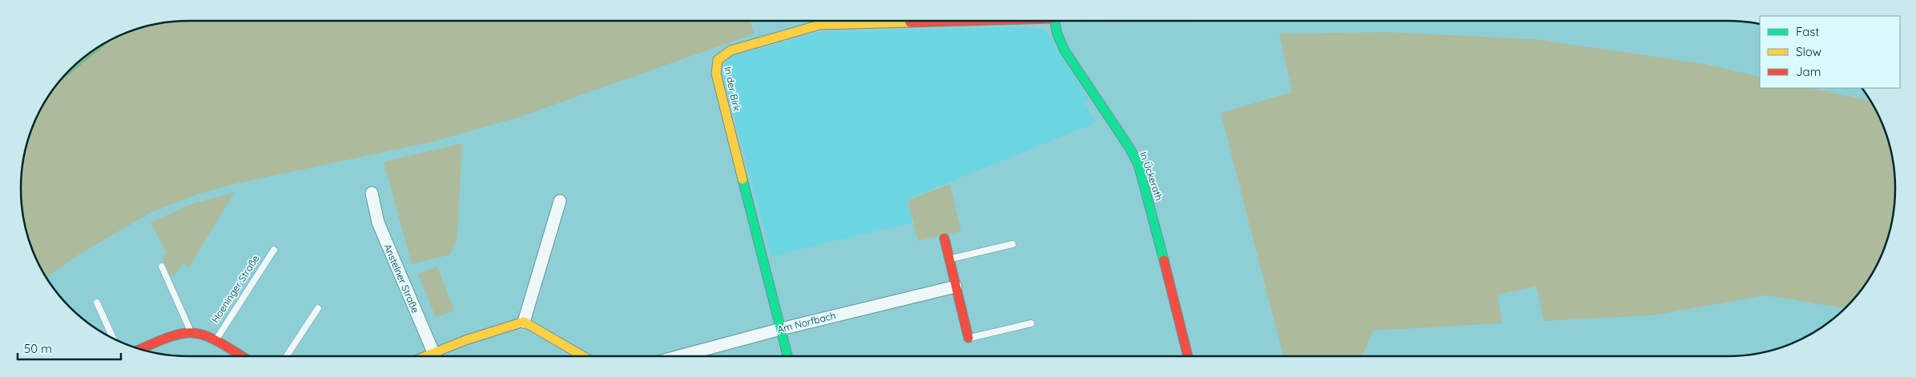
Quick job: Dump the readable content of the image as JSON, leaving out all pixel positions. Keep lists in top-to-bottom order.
{
  "streets": {
    "street": [
      "In der Birk",
      "In Ückerath",
      "Anstelner Straße",
      "Am Norfbach"
    ],
    "lane": ["Hoeninger Straße"]
  },
  "crossings": [
    ["In der Birk", "Am Norfbach"]
  ],
  "legend": ["Fast", "Slow", "Jam"],
  "scale_bar": "50 m"
}
